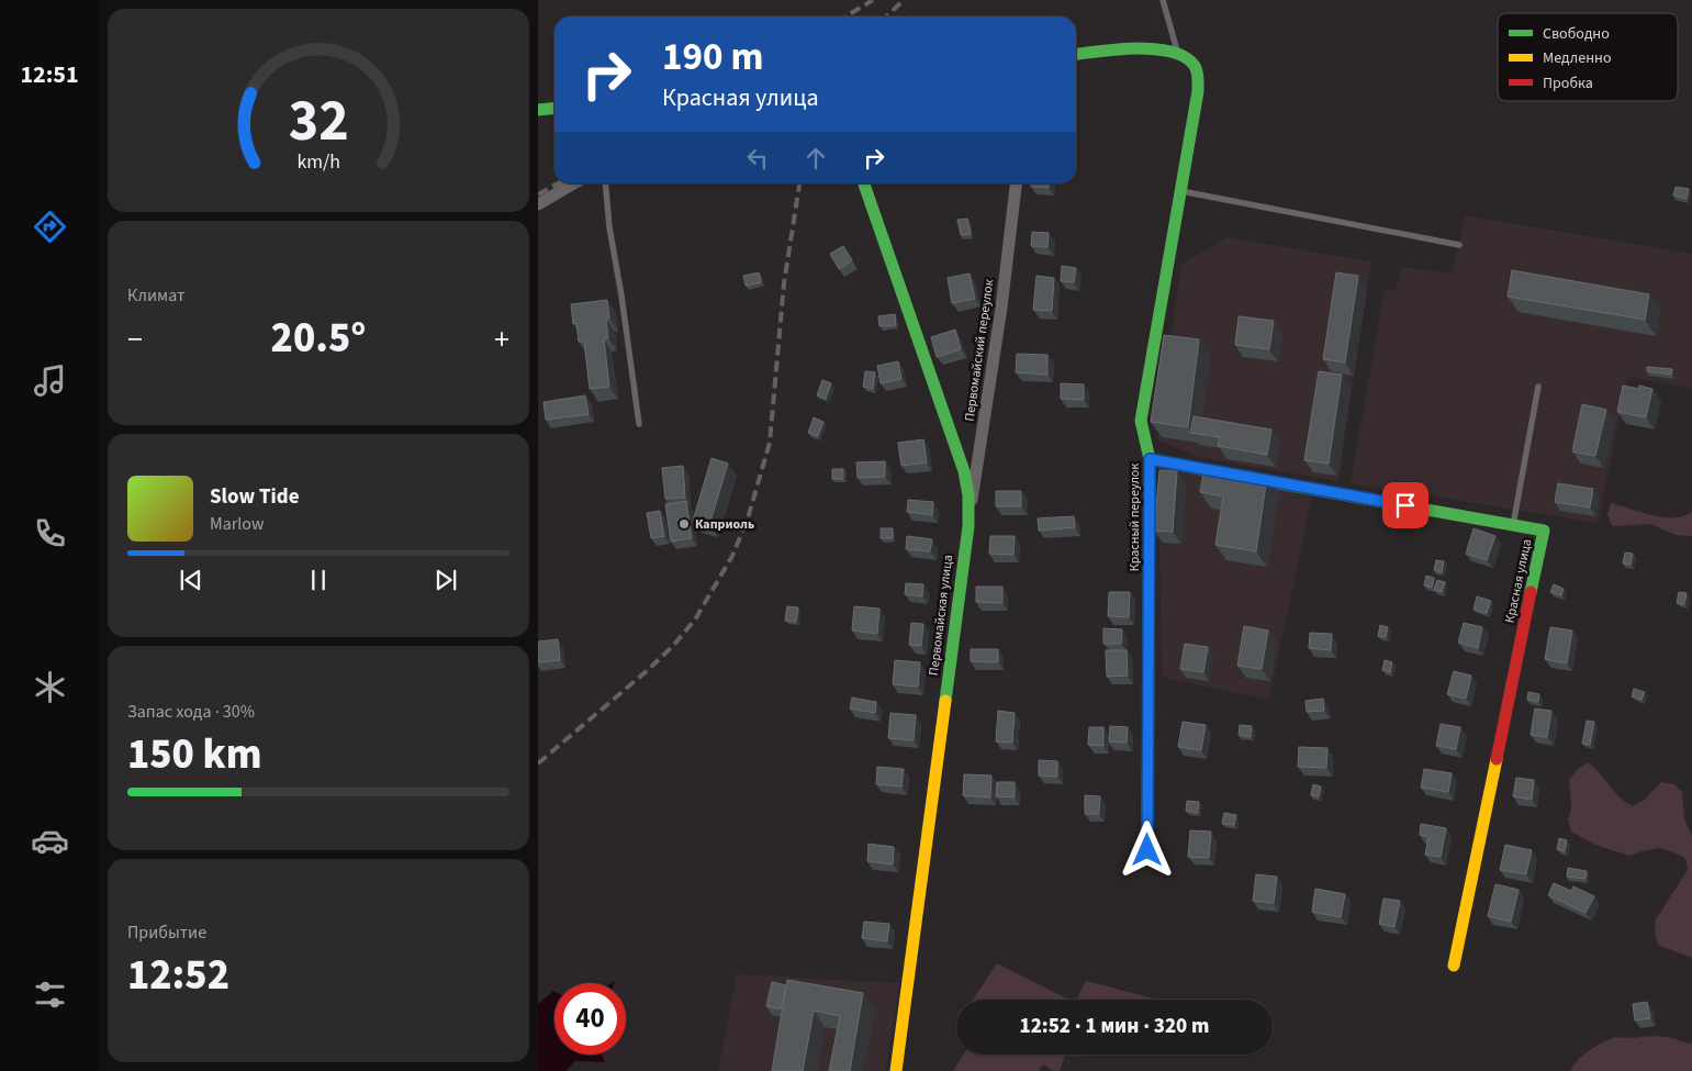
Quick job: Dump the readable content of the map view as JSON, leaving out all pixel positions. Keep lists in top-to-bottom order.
{
  "streets": {
    "street": [
      "Первомайский переулок",
      "Красный переулок",
      "Красная улица",
      "Первомайская улица"
    ]
  },
  "crossings": [
    ["Первомайский переулок", "Первомайская улица"],
    ["Красный переулок", "Красная улица"]
  ],
  "places": ["Каприоль"],
  "legend": ["Свободно", "Медленно", "Пробка"],
  "page": {
    "tabs": "12:51",
    "turn": ["190 m", "Красная улица"],
    "tile": [
      "Климат",
      ["Запас хода · 30%", "150 km"],
      ["Прибытие", "12:52"]
    ],
    "heat": ["−", "20.5°", "+"],
    "song": ["Slow Tide", "Marlow"],
    "limit": "40",
    "trip": "12:52 · 1 мин · 320 m",
    "gauge": ["32", "km/h"]
  }
}
